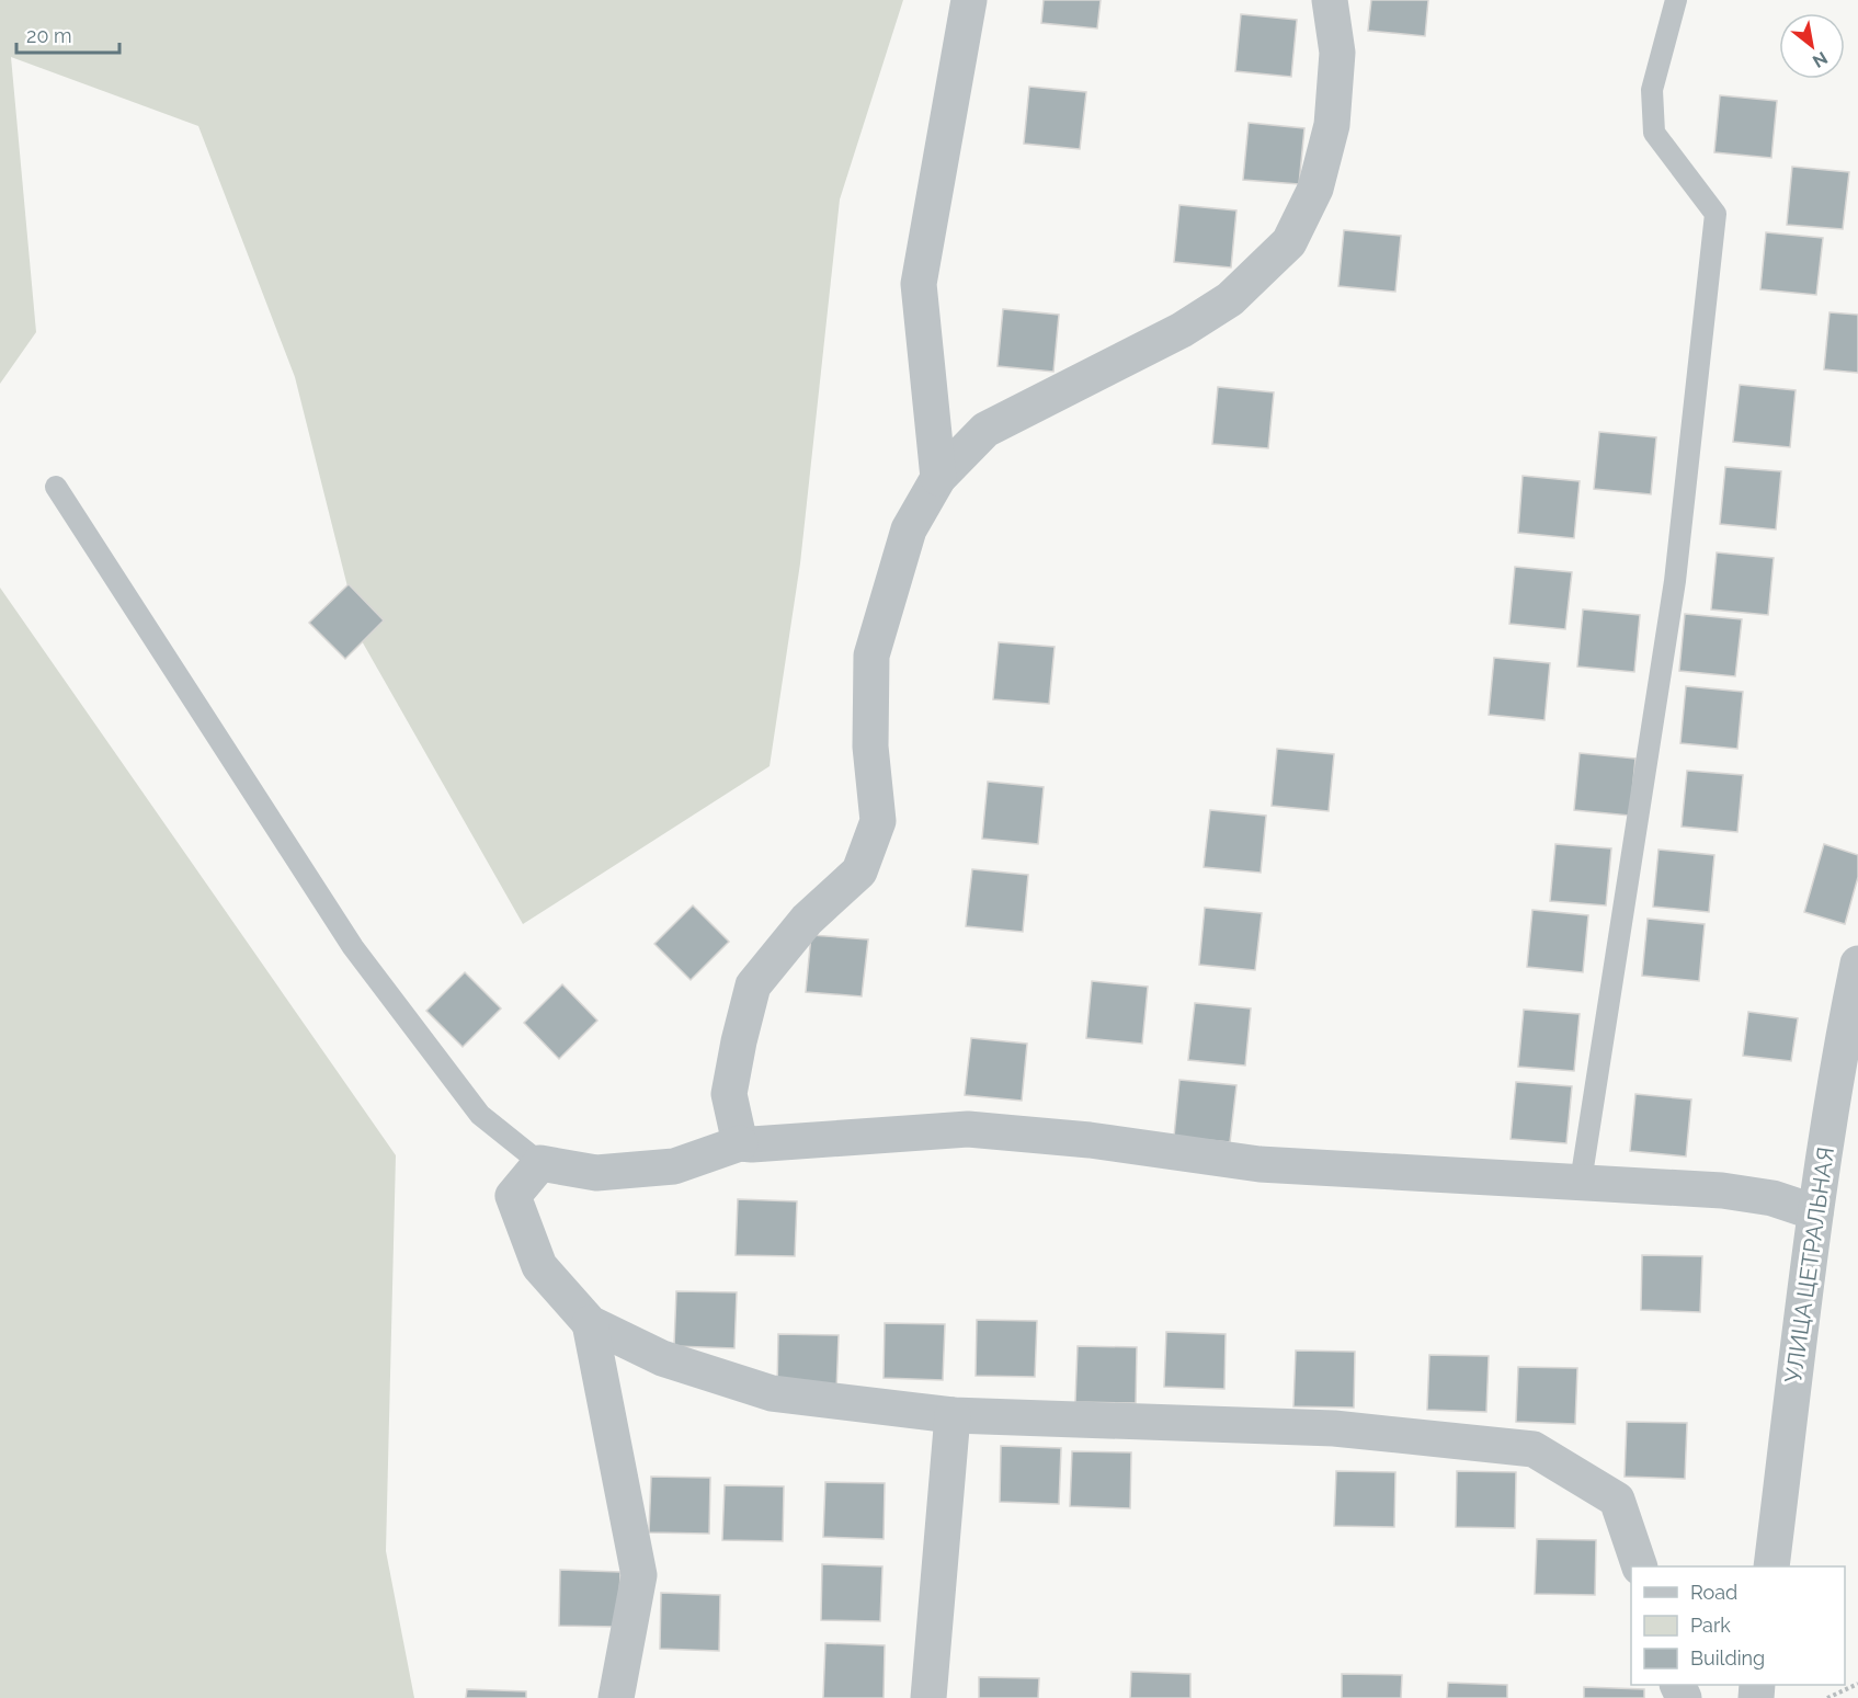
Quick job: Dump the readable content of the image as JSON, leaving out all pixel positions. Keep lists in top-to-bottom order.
{
  "streets": {
    "street": ["УЛИЦА ЦЕТРАЛЬНАЯ"]
  },
  "legend": ["Road", "Park", "Building"],
  "scale_bar": "20 m",
  "north": "bottom right"
}
